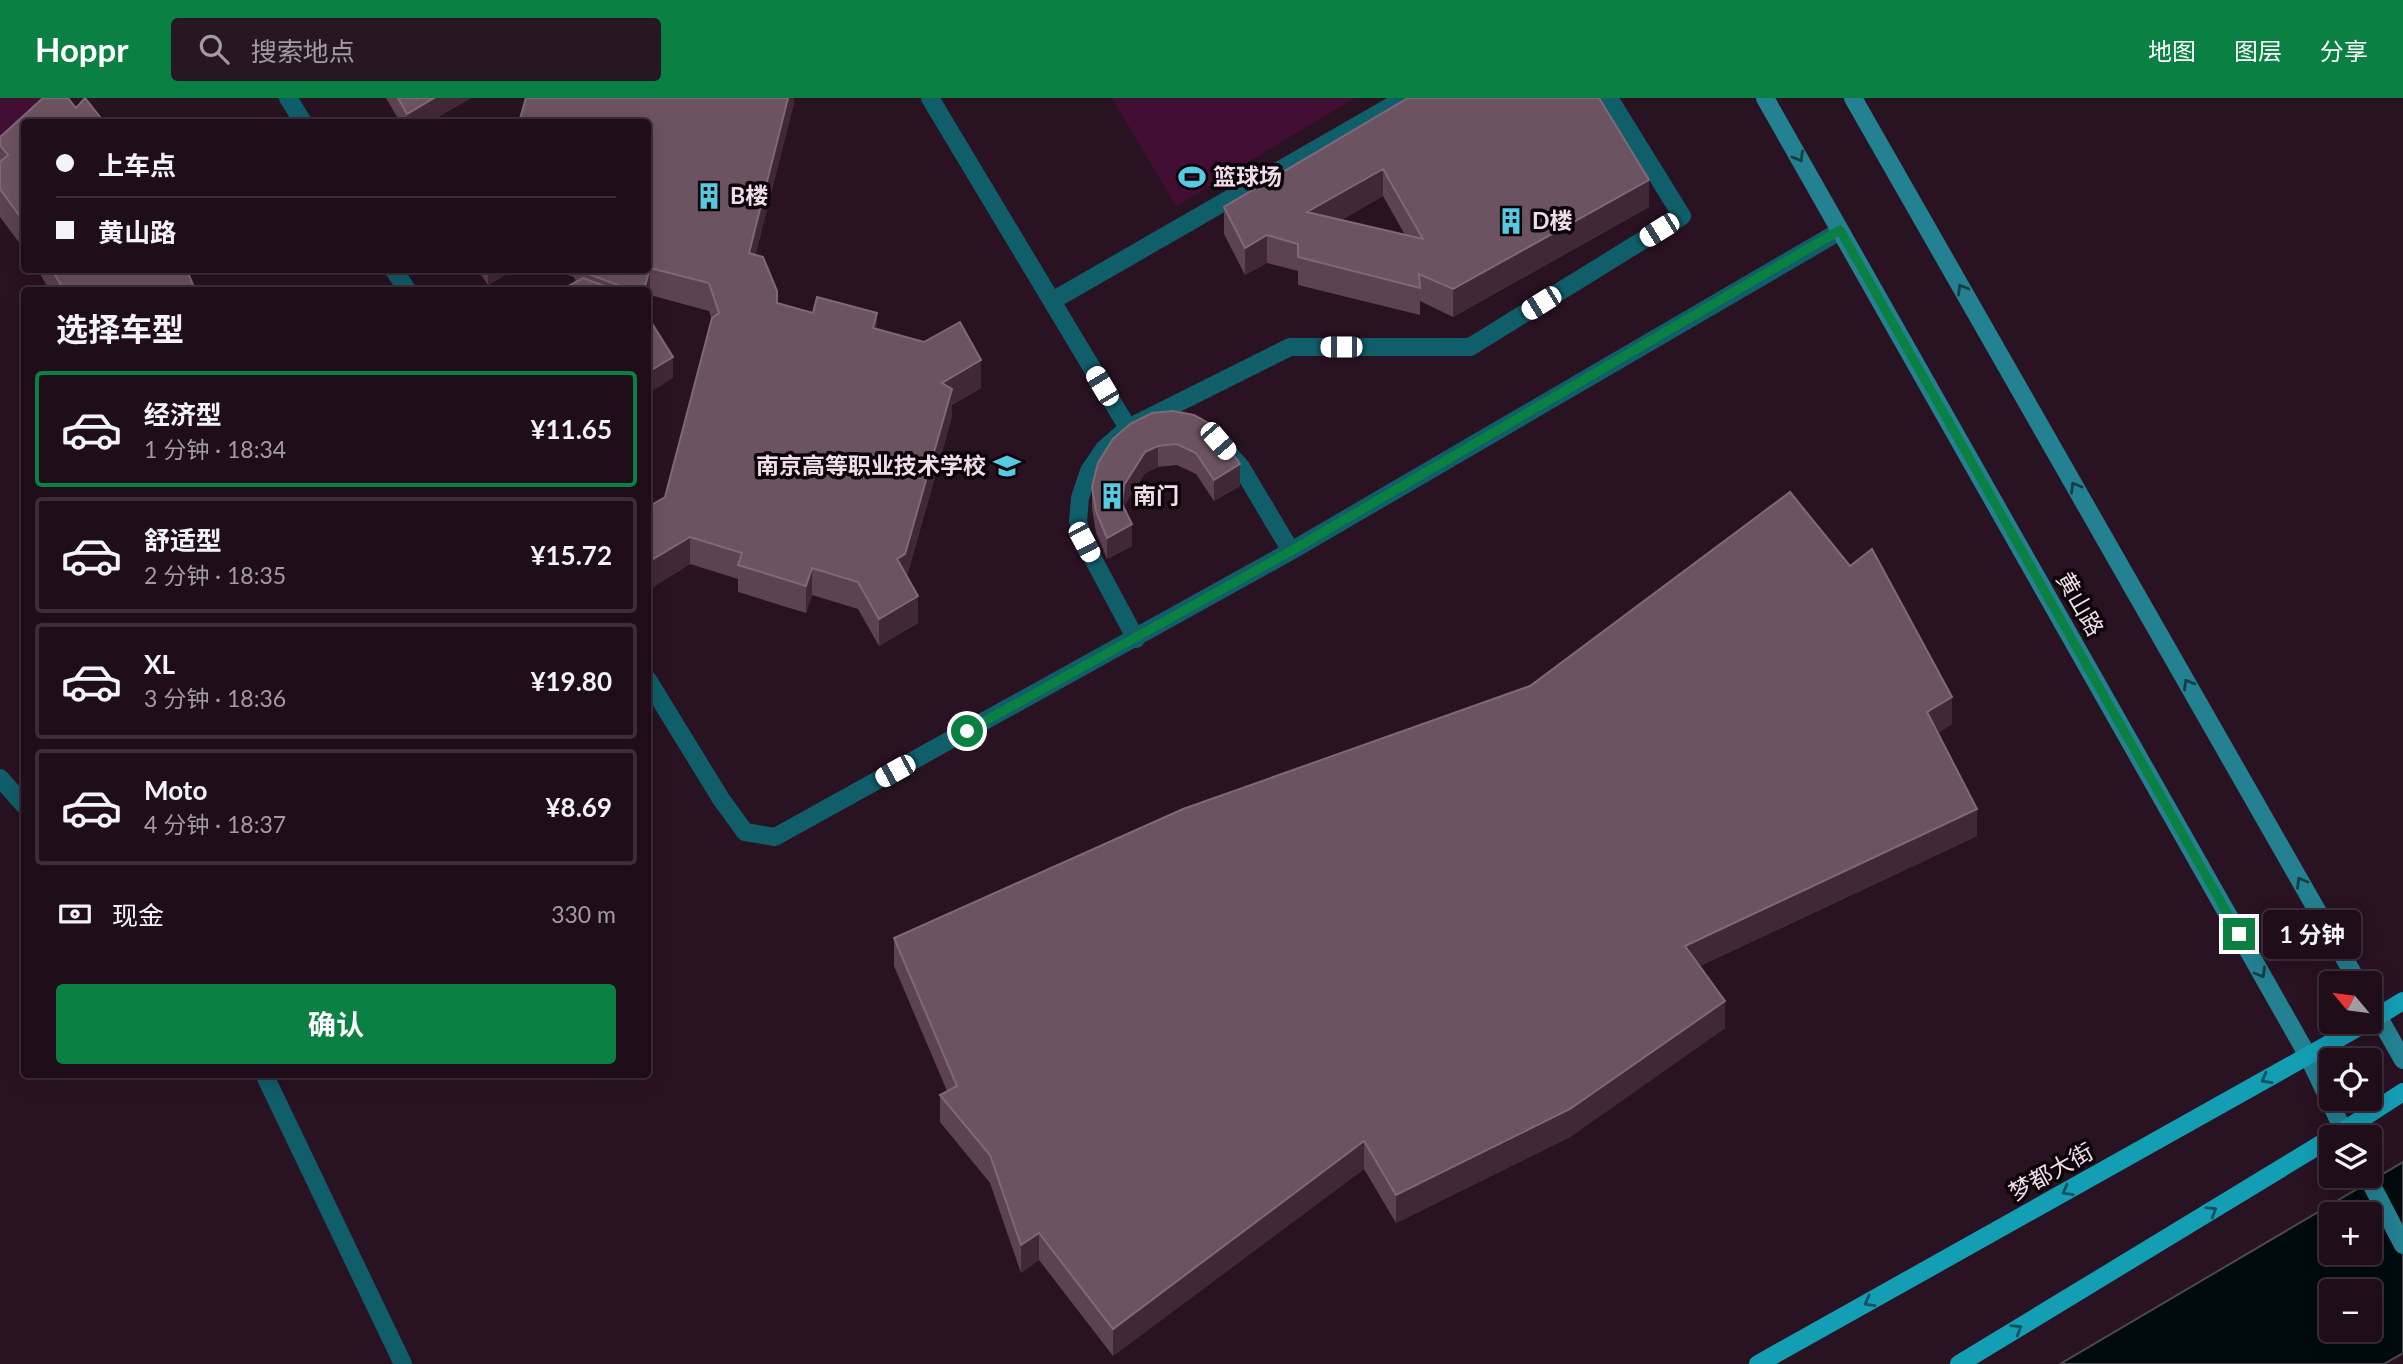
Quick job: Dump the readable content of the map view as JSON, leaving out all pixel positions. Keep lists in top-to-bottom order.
{
  "streets": {
    "main road": ["黄山路", "梦都大街"]
  },
  "crossings": [
    ["黄山路", "梦都大街"]
  ],
  "places": {
    "sports": ["篮球场"],
    "building": ["B楼", "D楼", "南门"],
    "school or university": ["南京高等职业技术学校"]
  },
  "north": "top left",
  "page": {
    "header": "Hoppr",
    "search": "搜索地点",
    "nav": ["地图", "图层", "分享"],
    "banner": ["上车点", "黄山路"],
    "heading": "选择车型",
    "list": [
      {
        "name": "经济型",
        "note": "1 分钟 · 18:34",
        "value": "¥11.65"
      },
      {
        "name": "舒适型",
        "note": "2 分钟 · 18:35",
        "value": "¥15.72"
      },
      {
        "name": "XL",
        "note": "3 分钟 · 18:36",
        "value": "¥19.80"
      },
      {
        "name": "Moto",
        "note": "4 分钟 · 18:37",
        "value": "¥8.69"
      }
    ],
    "pay": ["现金", "330 m"],
    "bubble": "1 分钟",
    "buttons": "确认",
    "map_buttons": ["+", "−"]
  }
}
